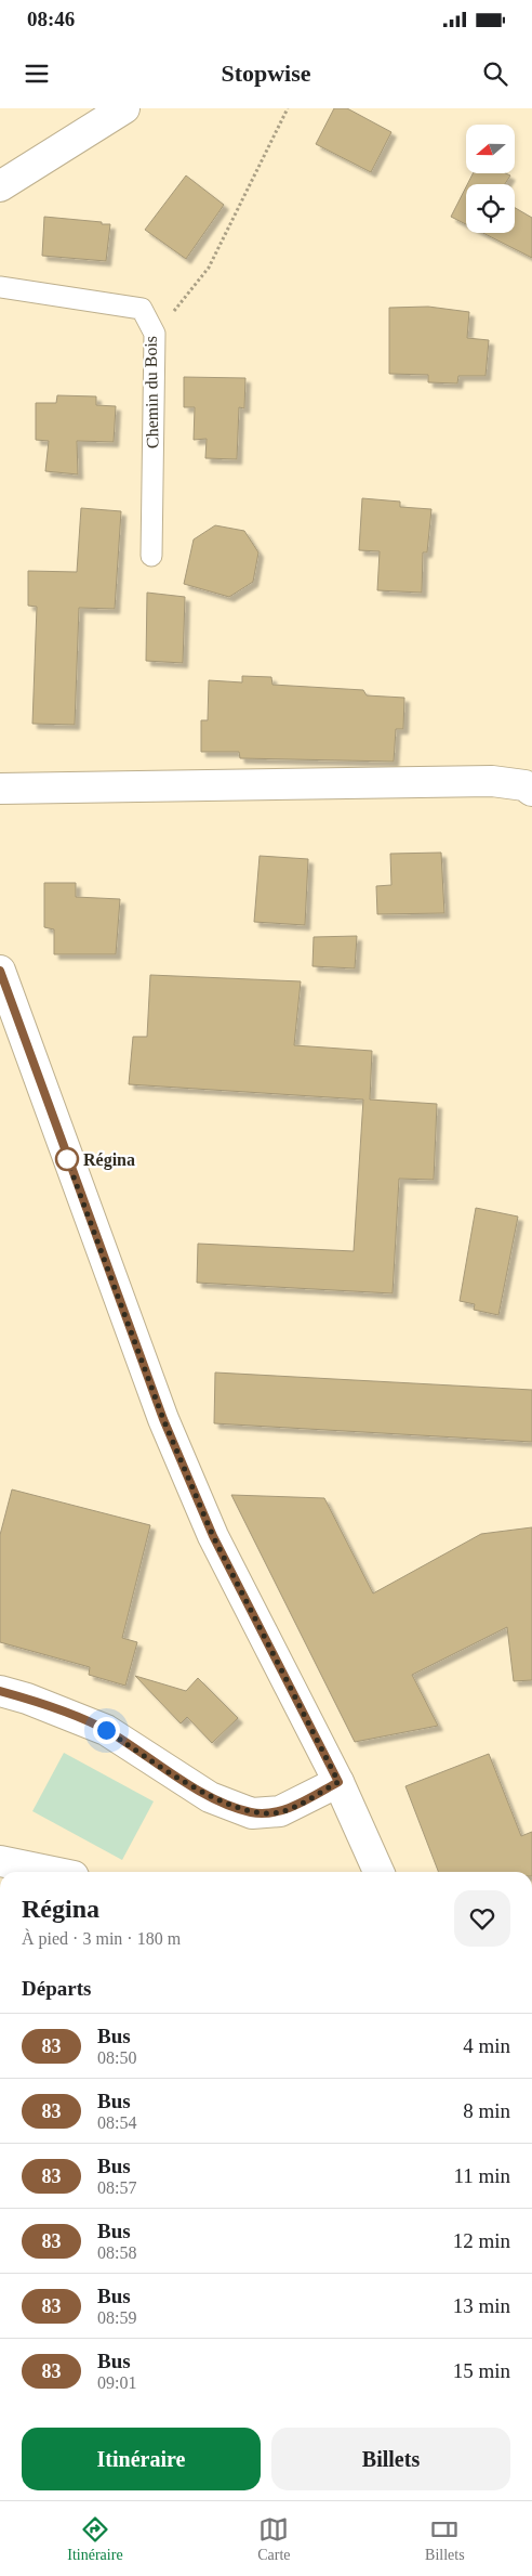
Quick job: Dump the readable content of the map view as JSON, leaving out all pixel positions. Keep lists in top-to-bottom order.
{
  "streets": {
    "lane": ["Chemin du Bois"]
  },
  "places": ["Régina"],
  "lines": ["bus line 83"],
  "north": "left",
  "page": {
    "status": "08:46",
    "header": "Stopwise",
    "heading": [
      ["Régina", "À pied · 3 min · 180 m"],
      "Départs"
    ],
    "list": [
      {
        "mark": "83",
        "name": "Bus",
        "note": "08:50",
        "value": "4 min"
      },
      {
        "mark": "83",
        "name": "Bus",
        "note": "08:54",
        "value": "8 min"
      },
      {
        "mark": "83",
        "name": "Bus",
        "note": "08:57",
        "value": "11 min"
      },
      {
        "mark": "83",
        "name": "Bus",
        "note": "08:58",
        "value": "12 min"
      },
      {
        "mark": "83",
        "name": "Bus",
        "note": "08:59",
        "value": "13 min"
      },
      {
        "mark": "83",
        "name": "Bus",
        "note": "09:01",
        "value": "15 min"
      }
    ],
    "buttons": ["Itinéraire", "Billets"],
    "tabs": ["Itinéraire", "Carte", "Billets"]
  }
}
